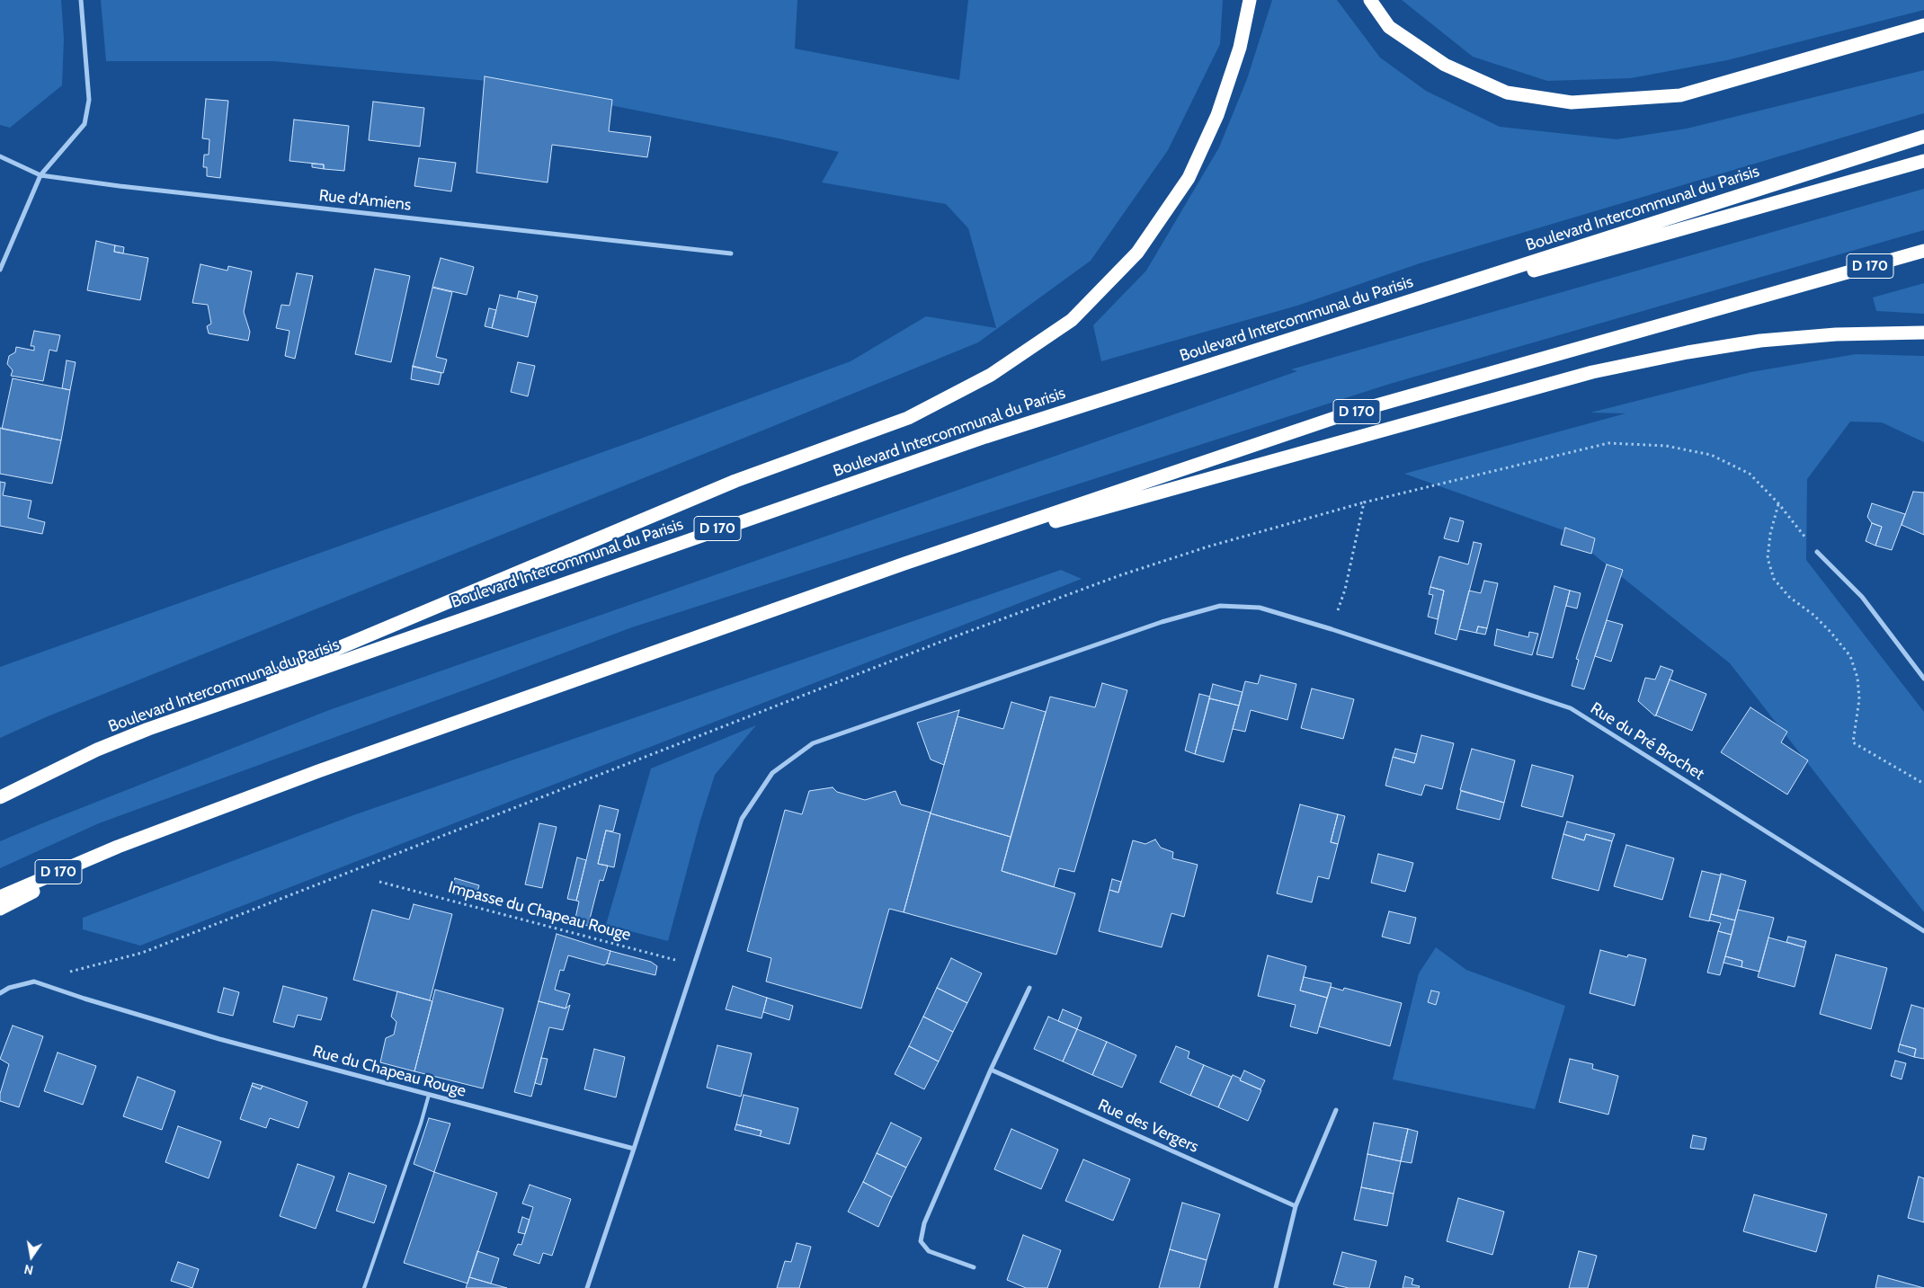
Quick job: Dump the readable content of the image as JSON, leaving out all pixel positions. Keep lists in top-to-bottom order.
{
  "streets": {
    "highway": ["Boulevard Intercommunal du Parisis", "D 170"],
    "street": [
      "Rue d'Amiens",
      "Rue du Pré Brochet",
      "Rue du Chapeau Rouge",
      "Rue des Vergers"
    ],
    "path": ["Impasse du Chapeau Rouge"]
  },
  "crossings": [
    ["Rue du Pré Brochet", "Impasse du Chapeau Rouge"],
    ["Rue du Pré Brochet", "Rue du Chapeau Rouge"]
  ],
  "north": "bottom"
}
